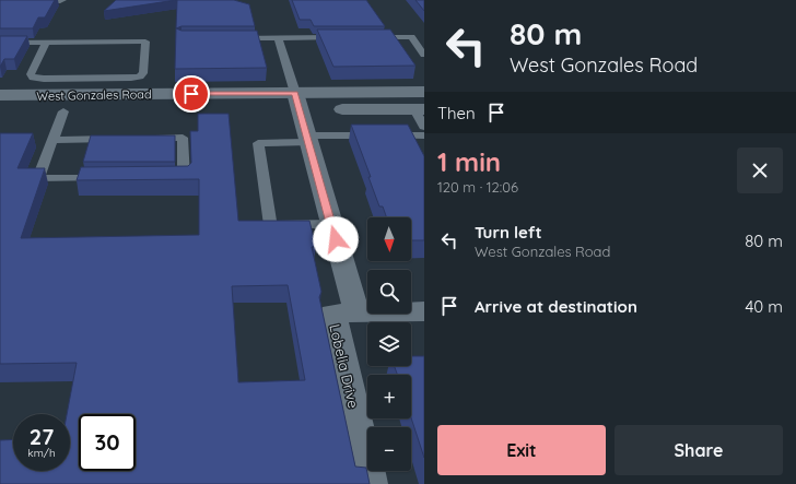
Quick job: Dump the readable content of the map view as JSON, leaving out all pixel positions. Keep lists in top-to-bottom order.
{
  "streets": {
    "main road": ["West Gonzales Road", "Lobelia Drive"]
  },
  "crossings": [
    ["West Gonzales Road", "Lobelia Drive"]
  ],
  "north": "bottom",
  "page": {
    "turn": ["80 m", "West Gonzales Road"],
    "then": "Then",
    "heading": ["1 min", "120 m · 12:06"],
    "list": [
      {
        "name": "Turn left",
        "note": "West Gonzales Road",
        "value": "80 m"
      },
      {
        "name": "Arrive at destination",
        "value": "40 m"
      }
    ],
    "map_buttons": ["+", "−"],
    "speed": "27 km/h",
    "limit": "30",
    "buttons": ["Exit", "Share"]
  }
}
